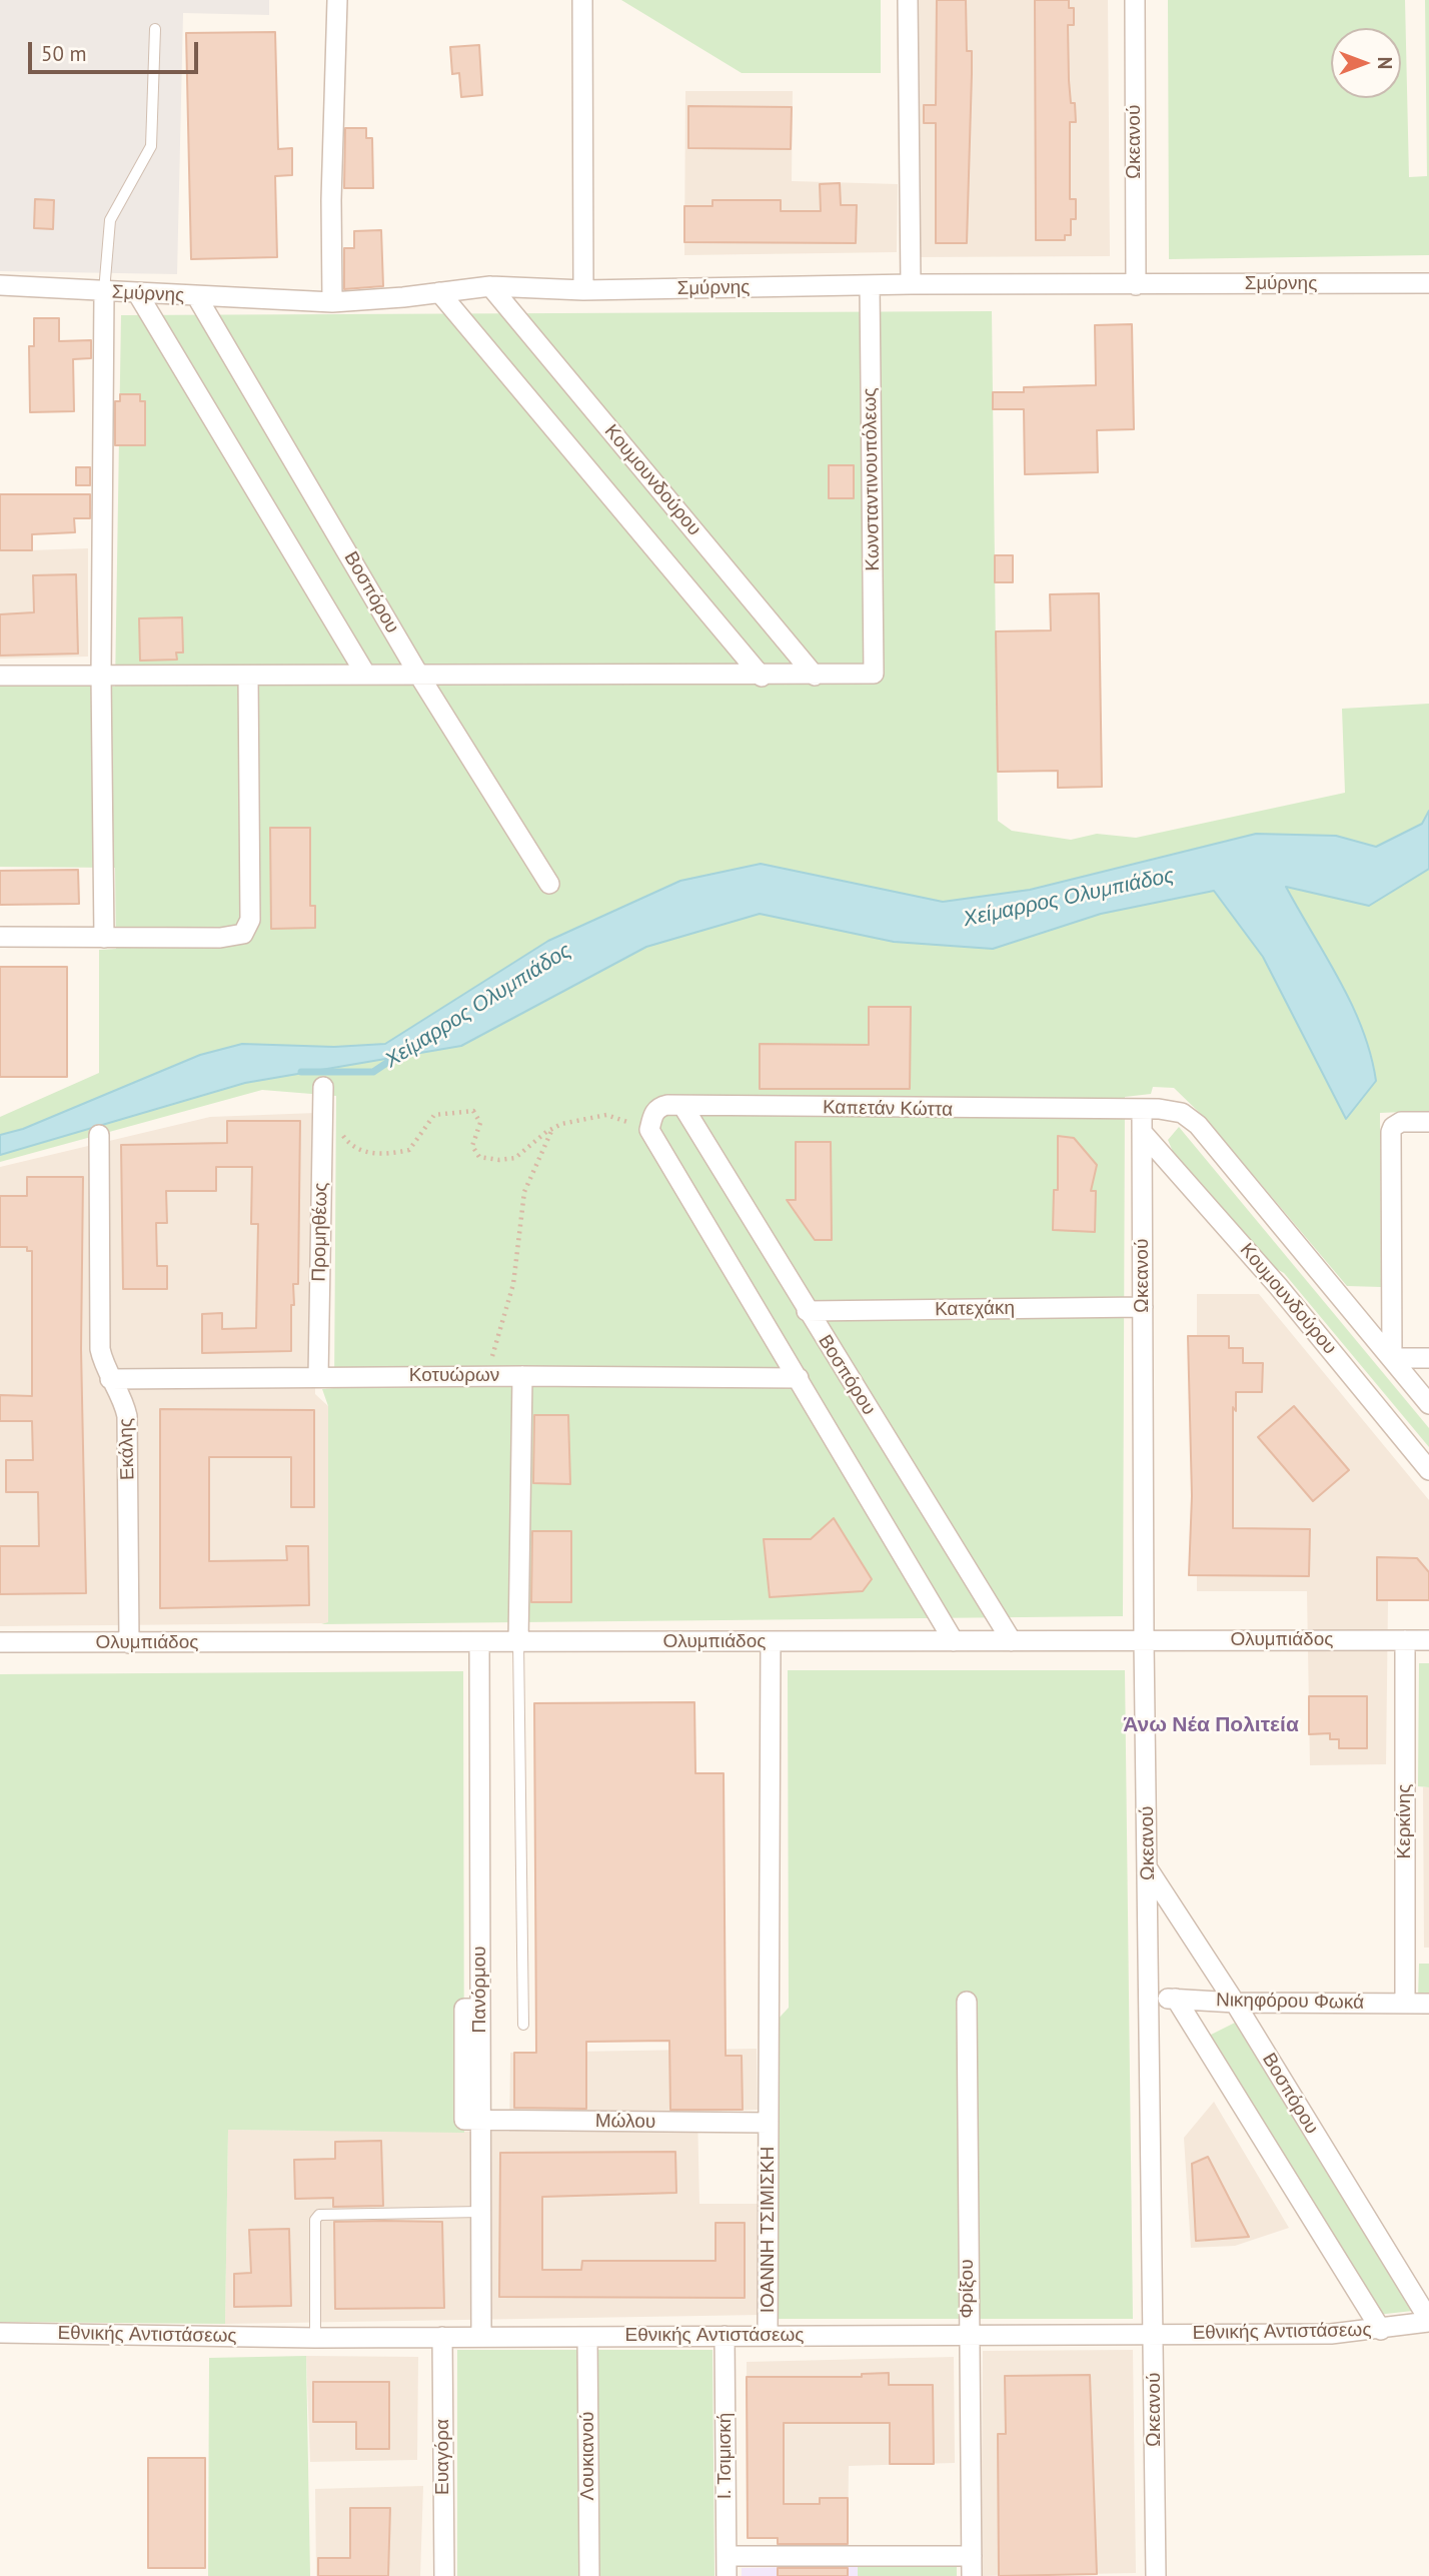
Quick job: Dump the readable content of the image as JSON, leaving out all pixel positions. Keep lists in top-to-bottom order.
{
  "streets": {
    "street": [
      "Ωκεανού",
      "Σμύρνης",
      "Κωνσταντινουπόλεως",
      "Κουμουνδούρου",
      "Βοσπόρου",
      "Καπετάν Κώττα",
      "Προμηθέως",
      "Κατεχάκη",
      "Κοτυώρων",
      "Εκάλης",
      "Ολυμπιάδος",
      "Κερκίνης",
      "Πανόρμου",
      "Νικηφόρου Φωκά",
      "Μώλου",
      "ΙΟΑΝΝΗ ΤΣΙΜΙΣΚΗ",
      "Φρίξου",
      "Εθνικής Αντιστάσεως",
      "Λουκιανού",
      "Ι. Τσιμισκή",
      "Ευαγόρα"
    ]
  },
  "crossings": [
    ["Ωκεανού", "Σμύρνης"],
    ["Ωκεανού", "Κουμουνδούρου"],
    ["Ωκεανού", "Βοσπόρου"],
    ["Ωκεανού", "Καπετάν Κώττα"],
    ["Ωκεανού", "Κατεχάκη"],
    ["Ωκεανού", "Ολυμπιάδος"],
    ["Ωκεανού", "Νικηφόρου Φωκά"],
    ["Ωκεανού", "Εθνικής Αντιστάσεως"],
    ["Σμύρνης", "Κωνσταντινουπόλεως"],
    ["Σμύρνης", "Κουμουνδούρου"],
    ["Σμύρνης", "Βοσπόρου"],
    ["Κωνσταντινουπόλεως", "Κουμουνδούρου"],
    ["Βοσπόρου", "Καπετάν Κώττα"],
    ["Βοσπόρου", "Κατεχάκη"],
    ["Βοσπόρου", "Ολυμπιάδος"],
    ["Βοσπόρου", "Νικηφόρου Φωκά"],
    ["Βοσπόρου", "Εθνικής Αντιστάσεως"],
    ["Προμηθέως", "Κοτυώρων"],
    ["Κοτυώρων", "Εκάλης"],
    ["Εκάλης", "Ολυμπιάδος"],
    ["Ολυμπιάδος", "Κερκίνης"],
    ["Ολυμπιάδος", "Πανόρμου"],
    ["Ολυμπιάδος", "ΙΟΑΝΝΗ ΤΣΙΜΙΣΚΗ"],
    ["Κερκίνης", "Νικηφόρου Φωκά"],
    ["Πανόρμου", "Μώλου"],
    ["Πανόρμου", "Εθνικής Αντιστάσεως"],
    ["Μώλου", "ΙΟΑΝΝΗ ΤΣΙΜΙΣΚΗ"],
    ["ΙΟΑΝΝΗ ΤΣΙΜΙΣΚΗ", "Εθνικής Αντιστάσεως"],
    ["Φρίξου", "Εθνικής Αντιστάσεως"],
    ["Εθνικής Αντιστάσεως", "Λουκιανού"],
    ["Εθνικής Αντιστάσεως", "Ι. Τσιμισκή"],
    ["Εθνικής Αντιστάσεως", "Ευαγόρα"]
  ],
  "districts": ["Άνω Νέα Πολιτεία"],
  "water": ["Χείμαρρος Ολυμπιάδος"],
  "scale_bar": "50 m",
  "north": "right"
}
